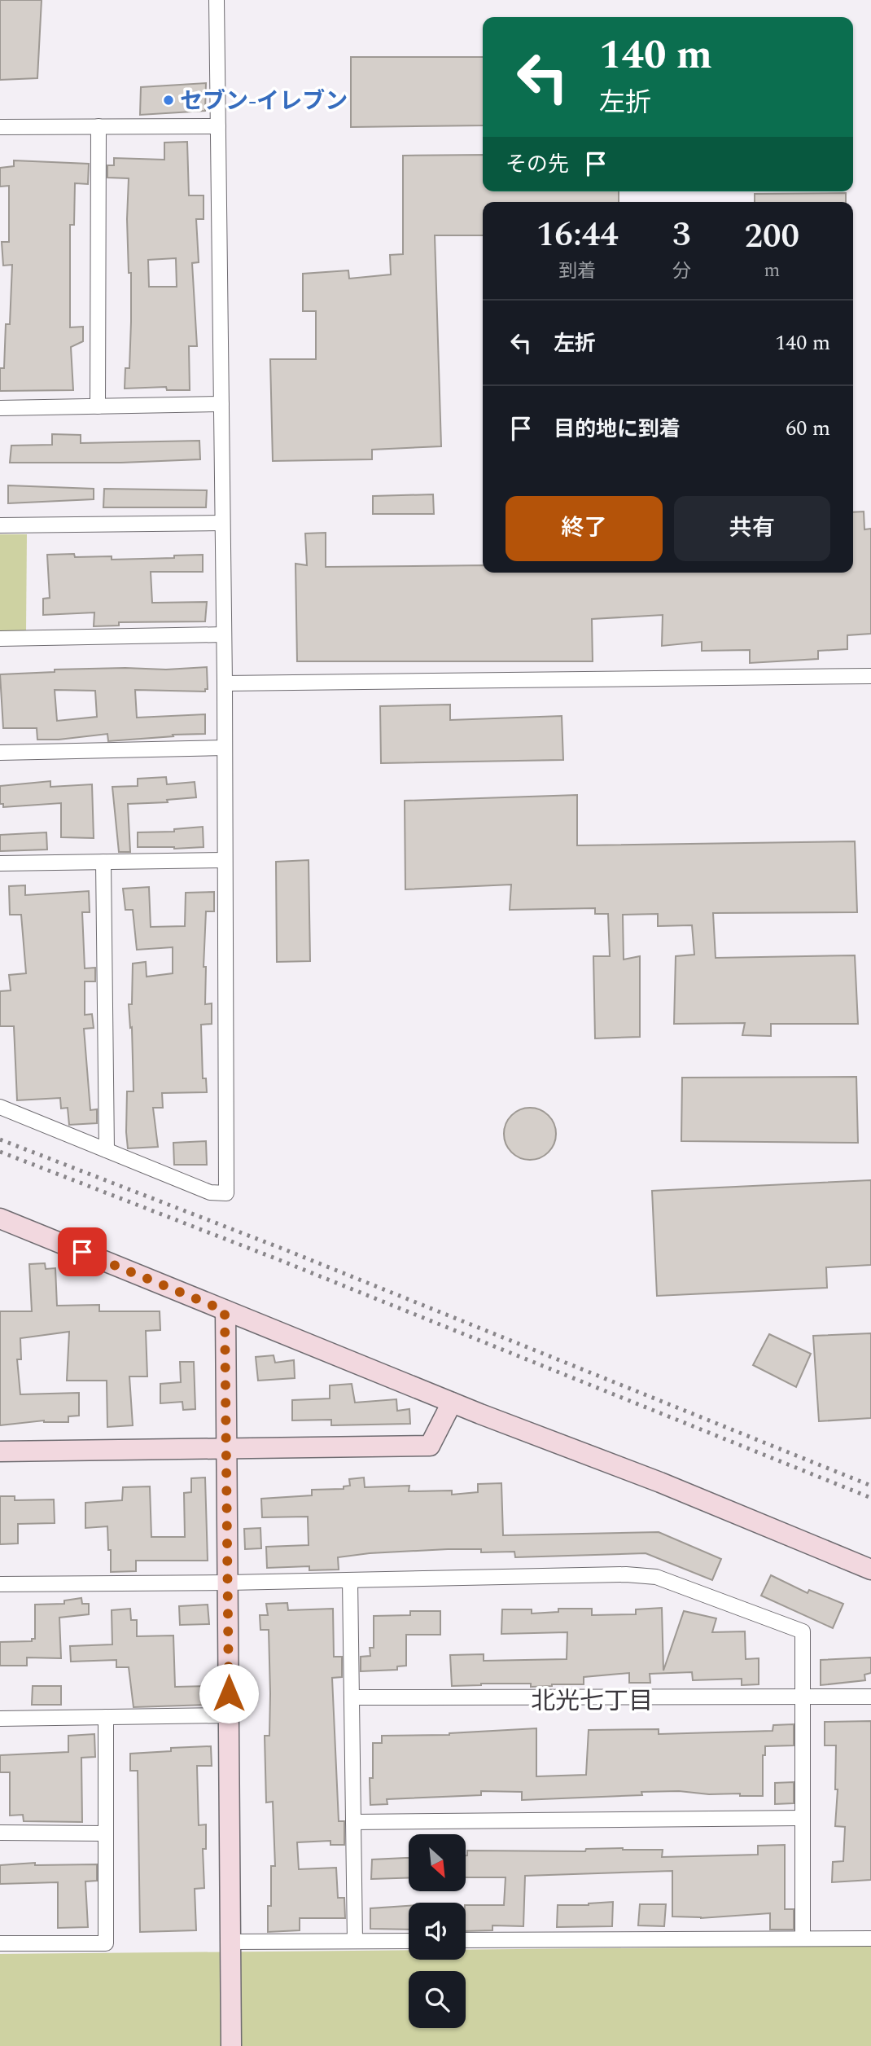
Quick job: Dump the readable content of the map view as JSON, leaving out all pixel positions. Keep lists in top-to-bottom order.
{
  "districts": ["北光七丁目"],
  "places": ["セブン-イレブン"],
  "north": "bottom right",
  "page": {
    "turn": ["140 m", "左折"],
    "then": "その先",
    "eta": [
      "16:44",
      "到着",
      "3",
      "分",
      "200",
      "m"
    ],
    "list": [
      {
        "name": "左折",
        "value": "140 m"
      },
      {
        "name": "目的地に到着",
        "value": "60 m"
      }
    ],
    "buttons": ["終了", "共有"]
  }
}
